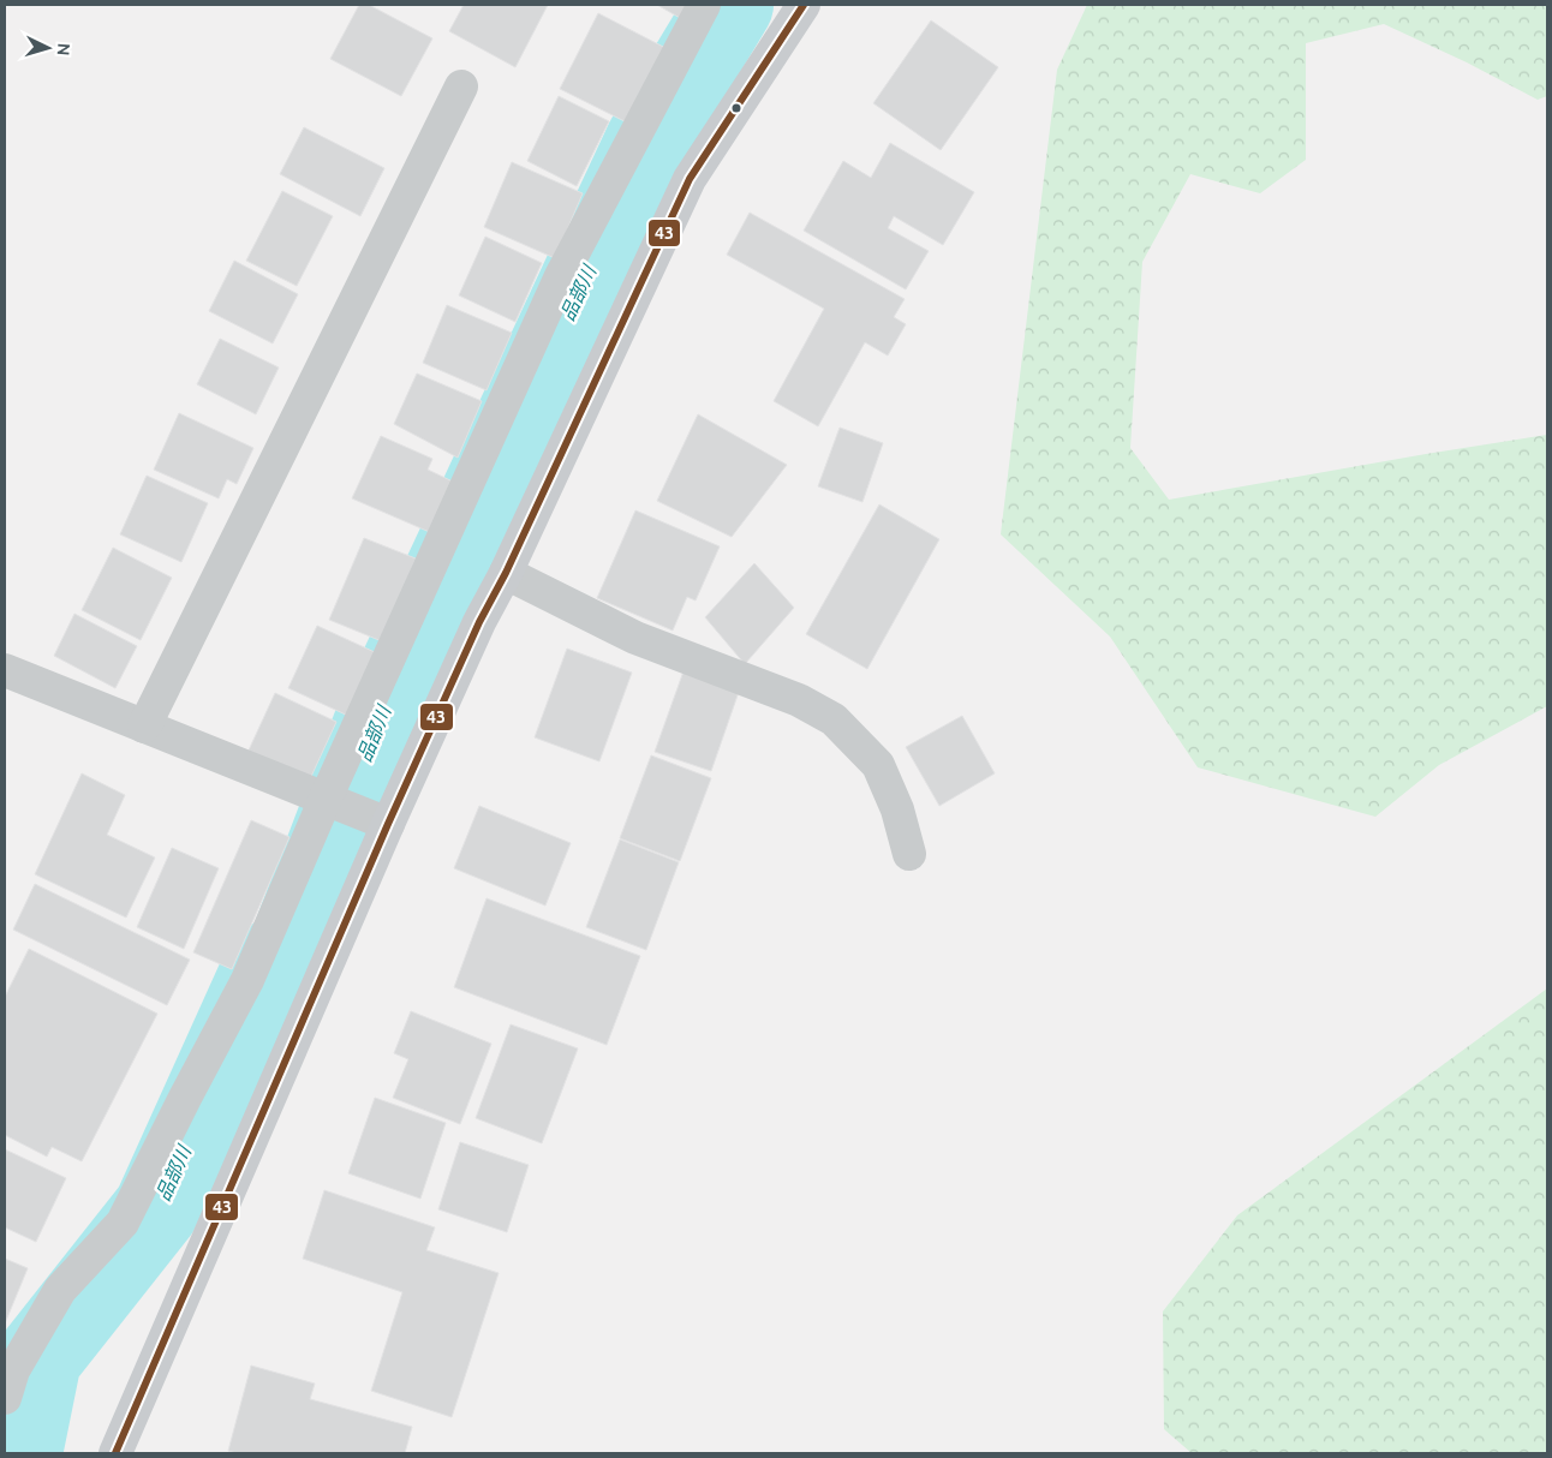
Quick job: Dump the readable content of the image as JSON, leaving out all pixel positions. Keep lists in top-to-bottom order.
{
  "water": ["品部川"],
  "lines": ["transit line 43"],
  "north": "right"
}
